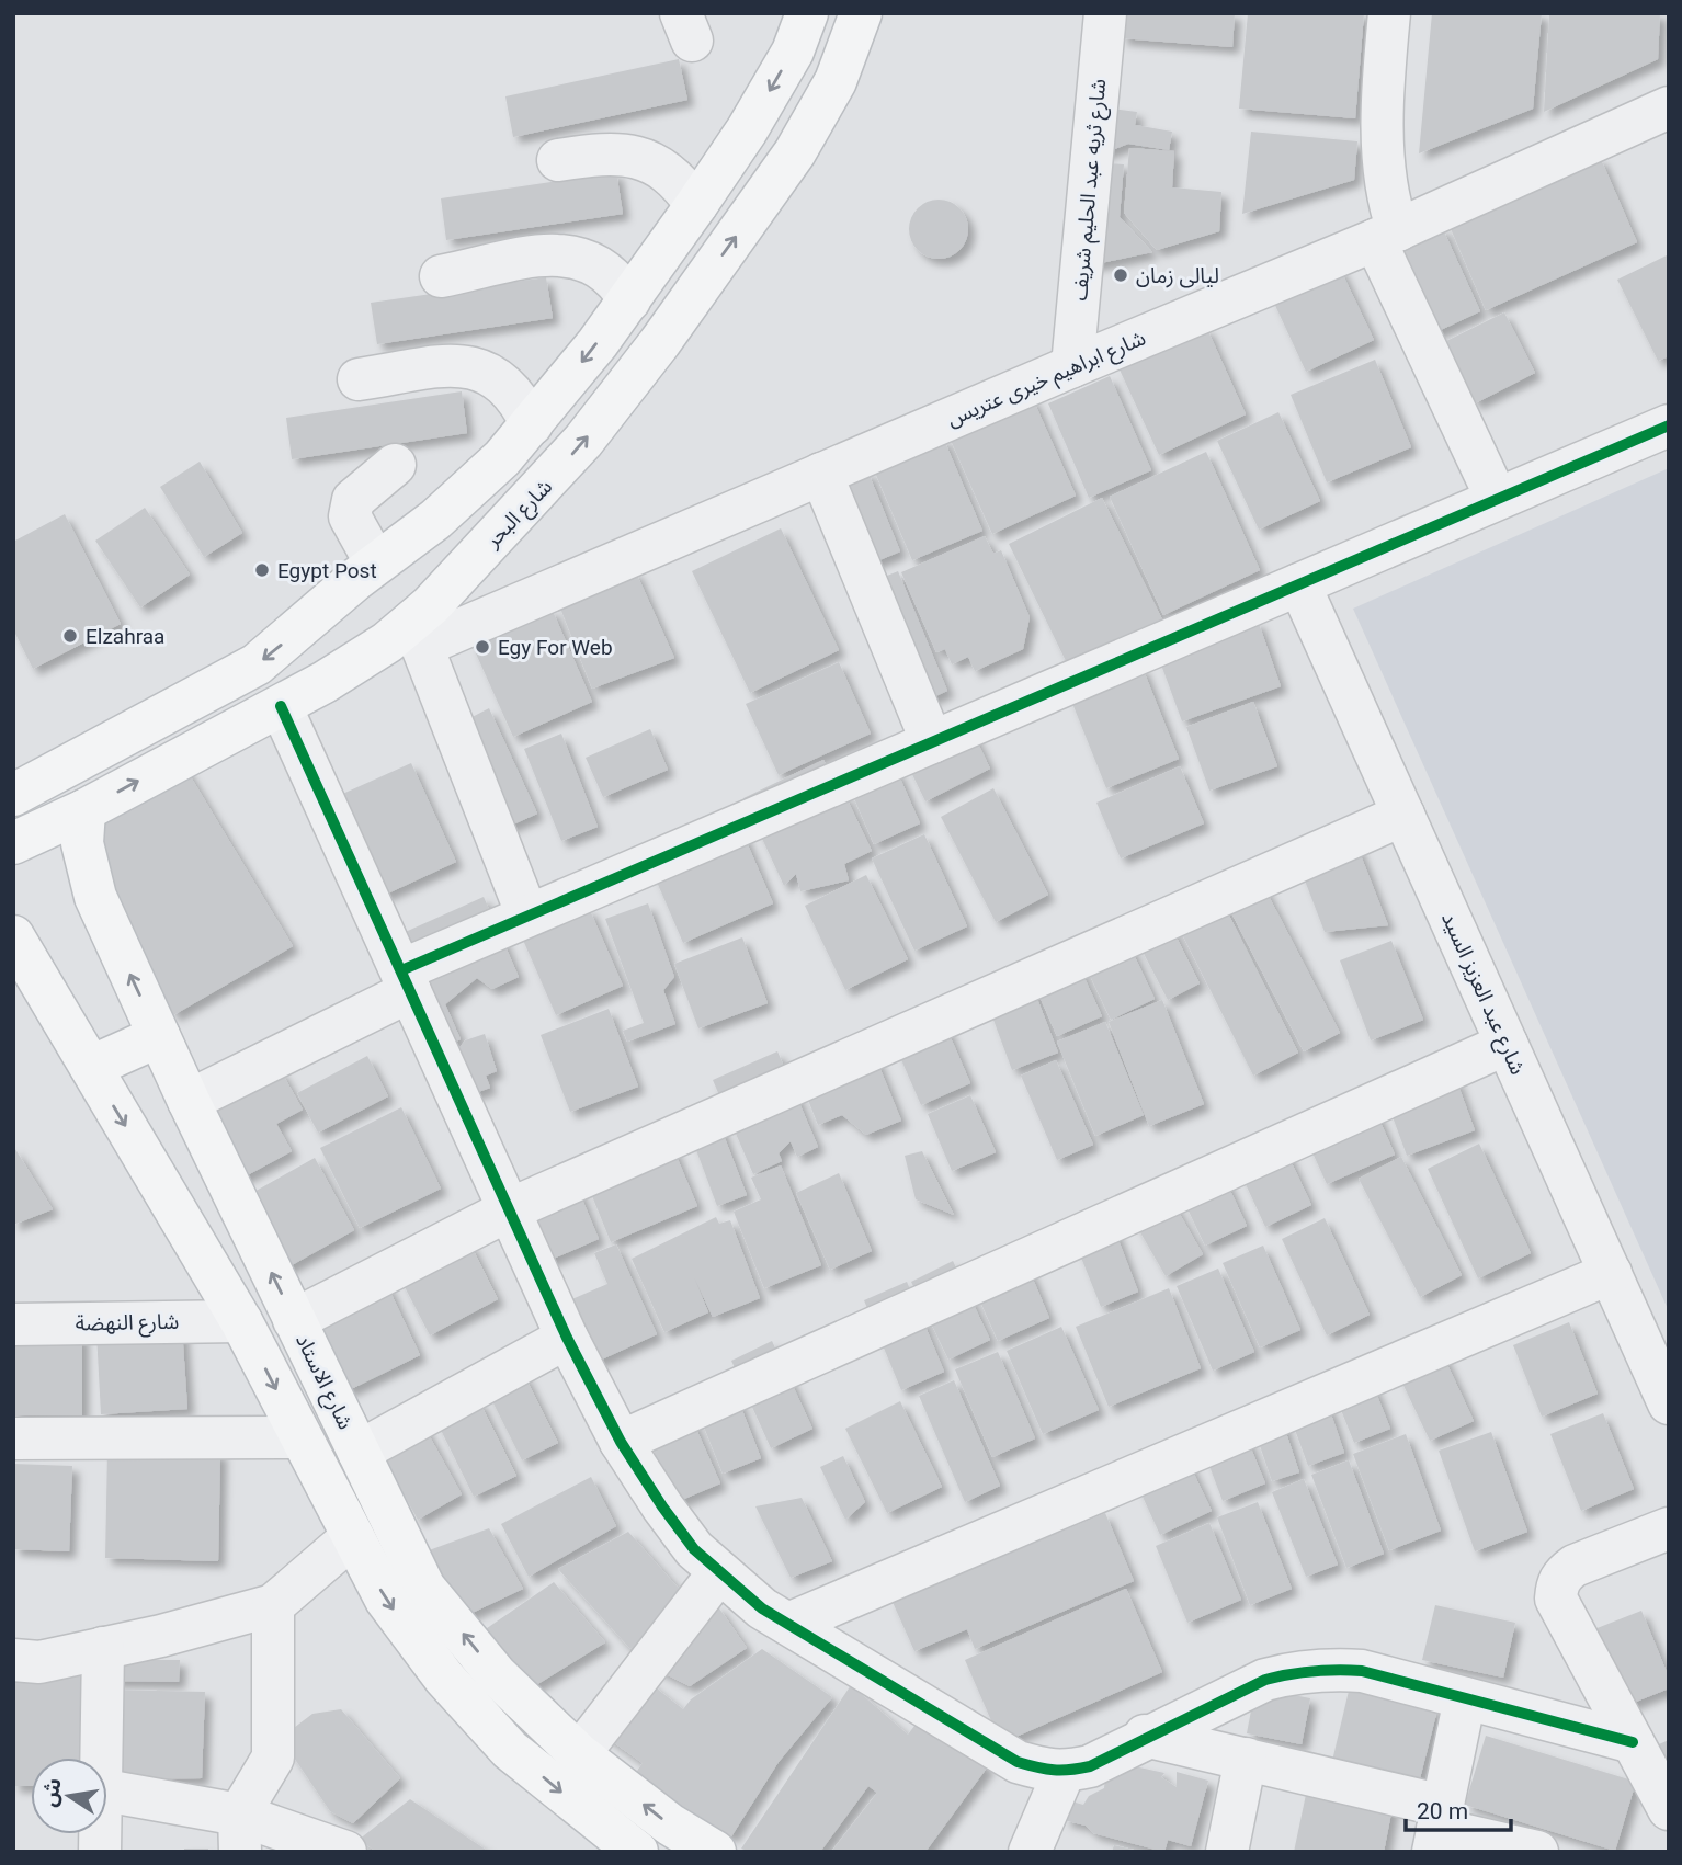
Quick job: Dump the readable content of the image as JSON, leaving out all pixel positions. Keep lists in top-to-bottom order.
{
  "streets": {
    "main road": ["شارع البحر", "شارع الاستاد"],
    "street": [
      "شارع ثريه عبد الحليم شريف",
      "شارع ابراهيم خيرى عتريس",
      "شارع عبد العزيز السيد",
      "شارع النهضة"
    ]
  },
  "crossings": [
    ["شارع ثريه عبد الحليم شريف", "شارع ابراهيم خيرى عتريس"],
    ["شارع ابراهيم خيرى عتريس", "شارع البحر"],
    ["شارع البحر", "شارع الاستاد"]
  ],
  "places": [
    "ليالى زمان",
    "Egypt Post",
    "Elzahraa",
    "Egy For Web"
  ],
  "scale_bar": "20 m",
  "north": "left"
}
